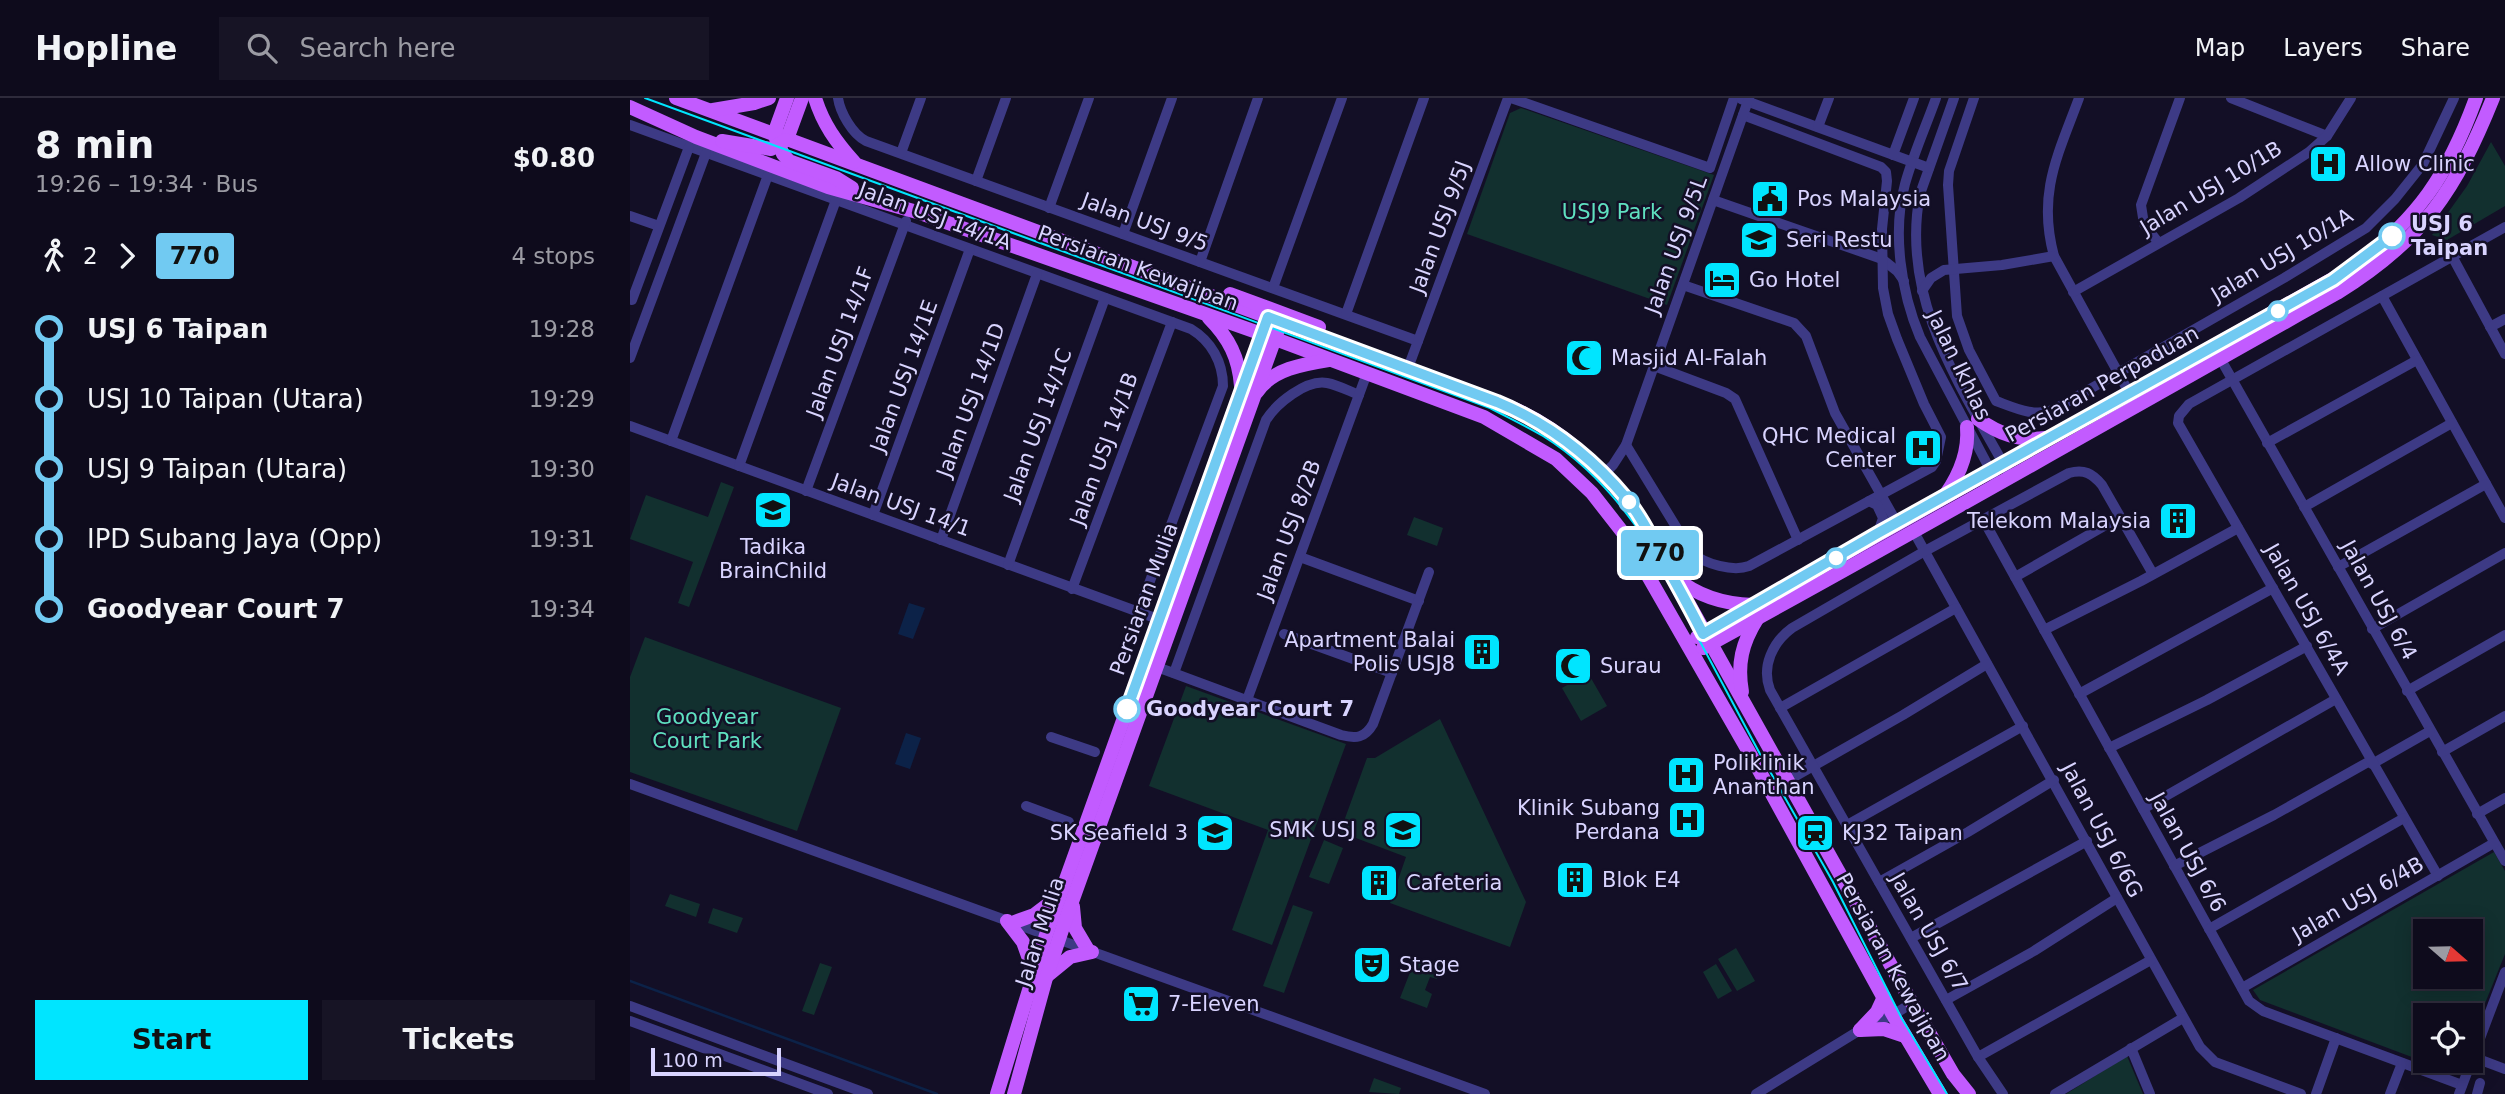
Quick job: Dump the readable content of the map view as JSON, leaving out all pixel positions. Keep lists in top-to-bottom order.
{
  "streets": {
    "main road": [
      "Persiaran Kewajipan",
      "Persiaran Perpaduan",
      "Persiaran Mulia",
      "Jalan Mulia"
    ],
    "street": [
      "Jalan USJ 10/1B",
      "Jalan USJ 14/1A",
      "Jalan USJ 9/5",
      "Jalan USJ 9/5J",
      "Jalan USJ 9/5L",
      "Jalan USJ 10/1A",
      "Jalan USJ 14/1F",
      "Jalan Ikhlas",
      "Jalan USJ 14/1E",
      "Jalan USJ 14/1D",
      "Jalan USJ 14/1C",
      "Jalan USJ 14/1B",
      "Jalan USJ 14/1",
      "Jalan USJ 8/2B",
      "Jalan USJ 6/4",
      "Jalan USJ 6/4A",
      "Jalan USJ 6/6G",
      "Jalan USJ 6/6",
      "Jalan USJ 6/4B",
      "Jalan USJ 6/7"
    ]
  },
  "crossings": [
    ["Jalan USJ 14/1A", "Persiaran Kewajipan"],
    ["Jalan USJ 14/1A", "Jalan USJ 14/1F"],
    ["Jalan USJ 14/1A", "Jalan USJ 14/1E"],
    ["Jalan USJ 14/1A", "Jalan USJ 14/1D"],
    ["Jalan USJ 14/1A", "Jalan USJ 14/1C"],
    ["Jalan USJ 14/1A", "Jalan USJ 14/1B"],
    ["Jalan USJ 14/1A", "Jalan USJ 14/1"],
    ["Jalan USJ 9/5", "Jalan USJ 9/5J"],
    ["Jalan USJ 9/5J", "Persiaran Kewajipan"],
    ["Jalan USJ 9/5L", "Persiaran Kewajipan"],
    ["Persiaran Kewajipan", "Jalan USJ 14/1F"],
    ["Persiaran Kewajipan", "Persiaran Perpaduan"],
    ["Persiaran Kewajipan", "Jalan USJ 8/2B"],
    ["Persiaran Kewajipan", "Persiaran Mulia"],
    ["Jalan USJ 14/1F", "Jalan USJ 14/1"],
    ["Jalan Ikhlas", "Persiaran Perpaduan"],
    ["Jalan USJ 14/1E", "Jalan USJ 14/1"],
    ["Persiaran Perpaduan", "Jalan USJ 6/4"],
    ["Persiaran Perpaduan", "Jalan USJ 6/6G"],
    ["Jalan USJ 14/1D", "Jalan USJ 14/1"],
    ["Jalan USJ 14/1C", "Jalan USJ 14/1"],
    ["Jalan USJ 14/1B", "Jalan USJ 14/1"],
    ["Jalan USJ 14/1", "Persiaran Mulia"],
    ["Persiaran Mulia", "Jalan Mulia"],
    ["Jalan USJ 6/4", "Jalan USJ 6/4A"],
    ["Jalan USJ 6/4", "Jalan USJ 6/4B"],
    ["Jalan USJ 6/4A", "Jalan USJ 6/4B"],
    ["Jalan USJ 6/6G", "Jalan USJ 6/7"],
    ["Jalan USJ 6/6", "Jalan USJ 6/4B"],
    ["Jalan USJ 6/6", "Jalan USJ 6/7"]
  ],
  "parks": ["USJ9 Park", "Goodyear Court Park"],
  "places": {
    "hospital": [
      "Allow Clinic",
      "QHC Medical Center",
      "Poliklinik Ananthan",
      "Klinik Subang Perdana"
    ],
    "public building": ["Pos Malaysia"],
    "other": ["USJ 6 Taipan", "Goodyear Court 7"],
    "school or university": [
      "Seri Restu",
      "Tadika BrainChild",
      "SMK USJ 8",
      "SK Seafield 3"
    ],
    "hotel": ["Go Hotel"],
    "mosque": ["Masjid Al-Falah", "Surau"],
    "building": [
      "Telekom Malaysia",
      "Apartment Balai Polis USJ8",
      "Blok E4",
      "Cafeteria"
    ],
    "station": ["KJ32 Taipan"],
    "theatre": ["Stage"],
    "supermarket": ["7-Eleven"]
  },
  "lines": ["bus line 770"],
  "scale_bar": "100 m",
  "north": "right",
  "page": {
    "header": "Hopline",
    "search": "Search here",
    "nav": ["Map", "Layers", "Share"],
    "heading": ["8 min", "19:26 – 19:34 · Bus", "$0.80"],
    "on_map": "770",
    "legs": ["2", "770", "4 stops"],
    "list": [
      {
        "name": "USJ 6 Taipan",
        "value": "19:28"
      },
      {
        "name": "USJ 10 Taipan (Utara)",
        "value": "19:29"
      },
      {
        "name": "USJ 9 Taipan (Utara)",
        "value": "19:30"
      },
      {
        "name": "IPD Subang Jaya (Opp)",
        "value": "19:31"
      },
      {
        "name": "Goodyear Court 7",
        "value": "19:34"
      }
    ],
    "buttons": ["Start", "Tickets"],
    "scale": "100 m"
  }
}
